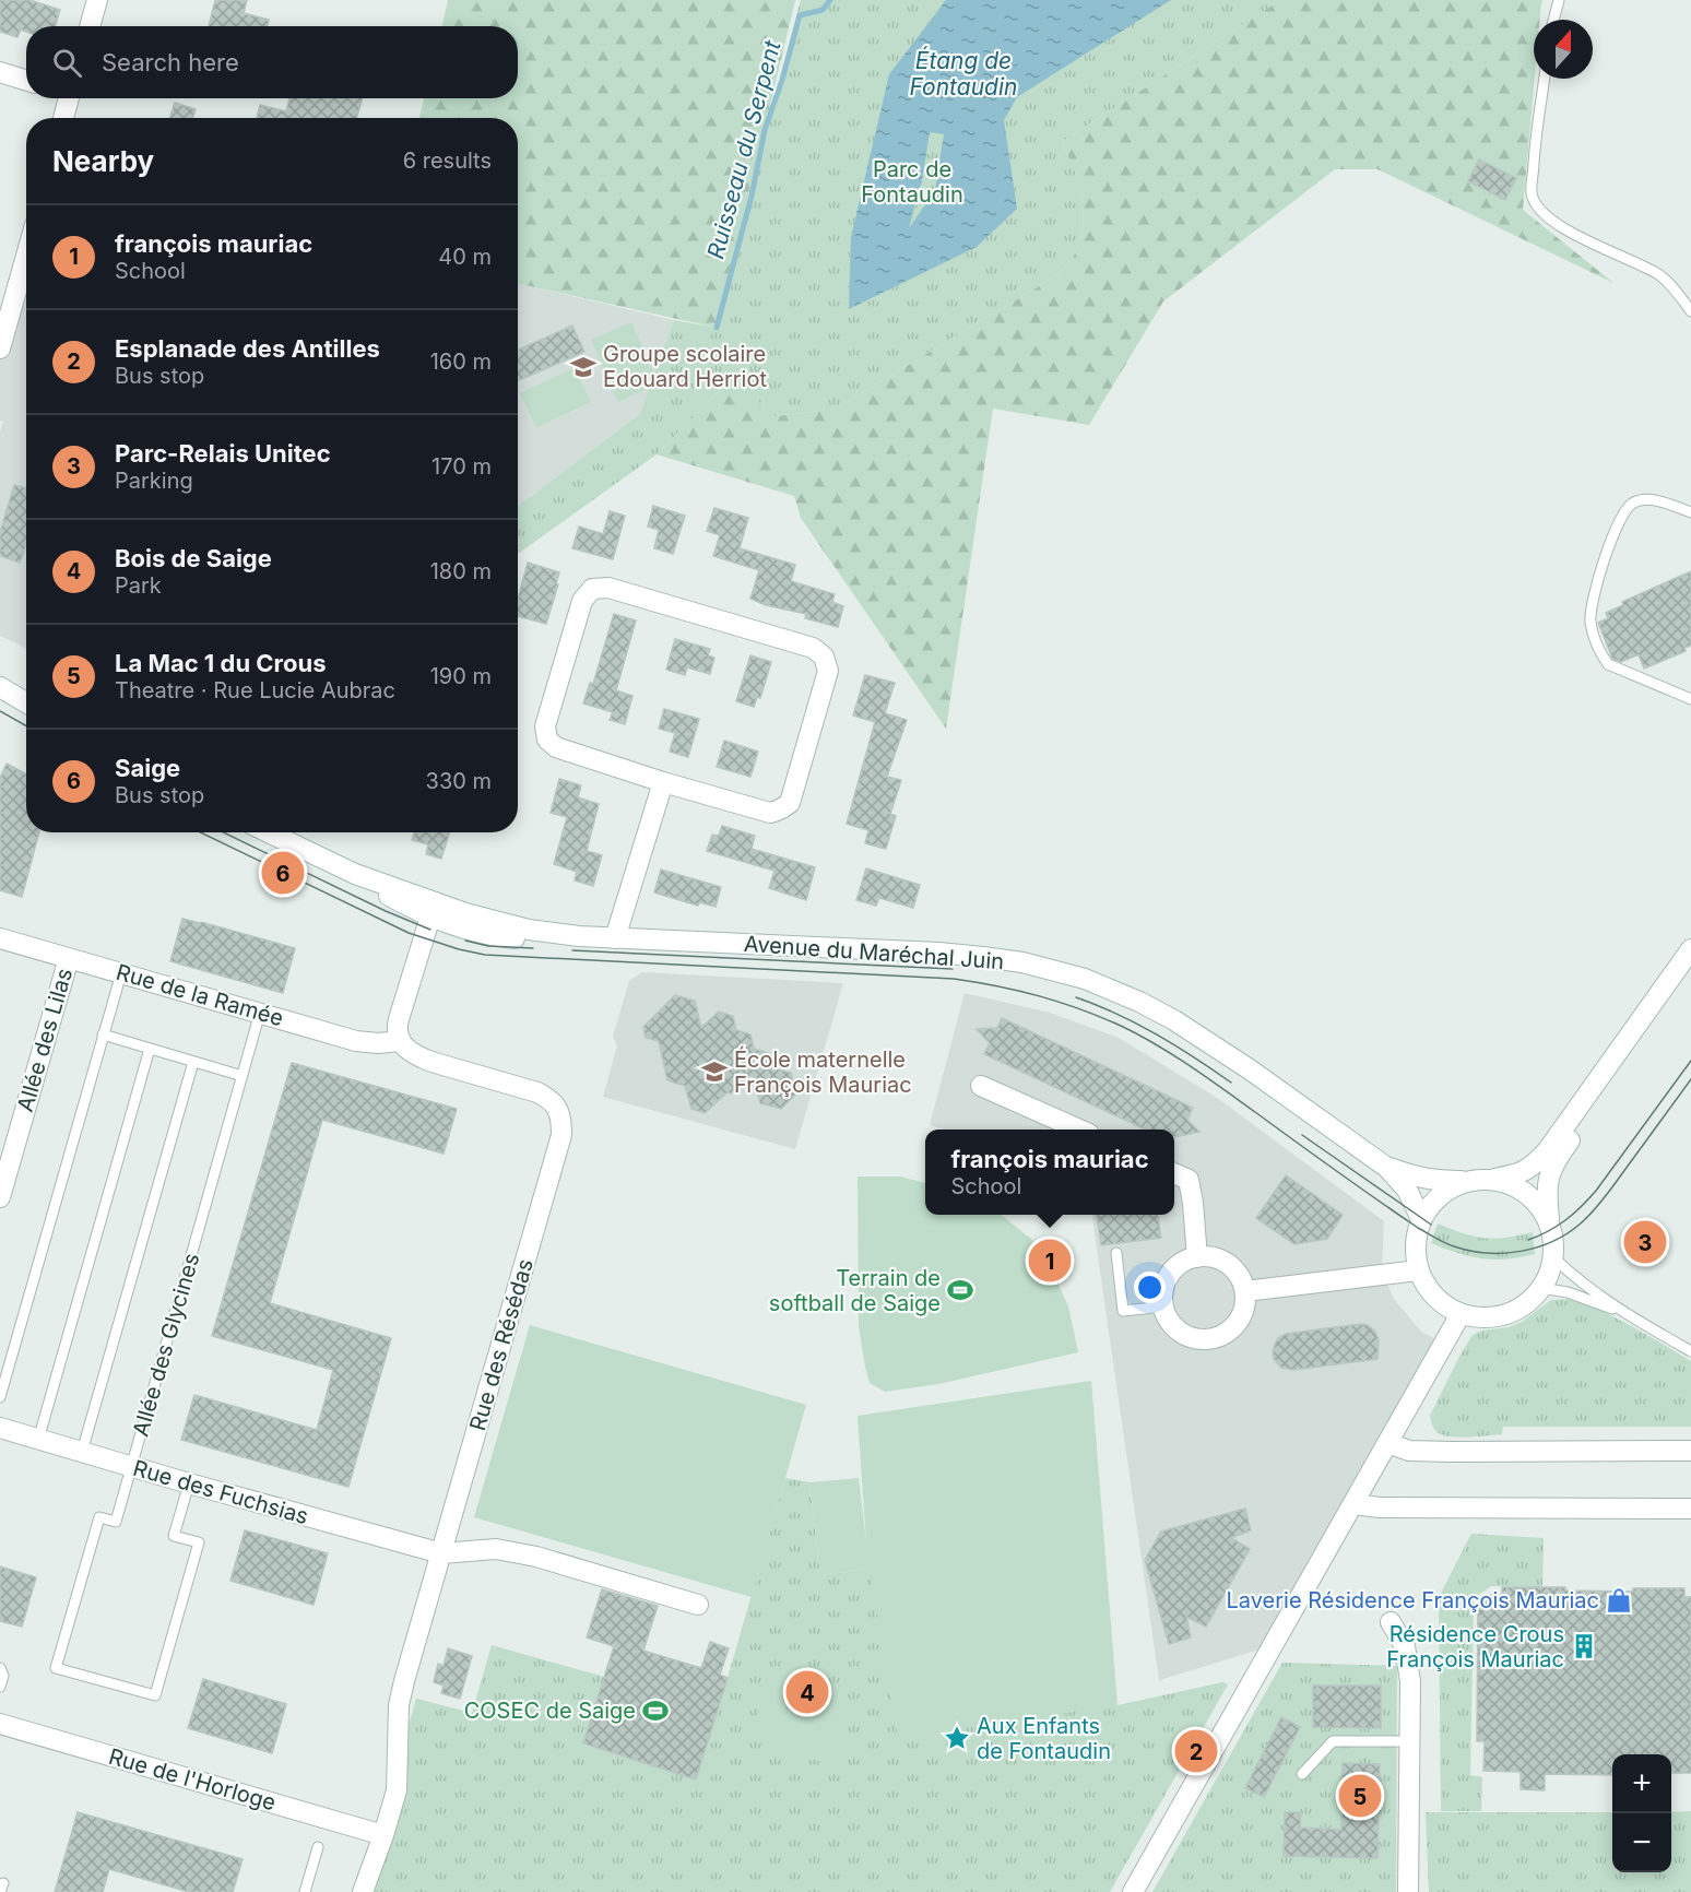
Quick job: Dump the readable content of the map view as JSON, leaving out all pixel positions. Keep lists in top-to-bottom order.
{
  "streets": {
    "street": [
      "Avenue du Maréchal Juin",
      "Rue de la Ramée",
      "Allée des Lilas",
      "Rue des Résédas",
      "Rue des Fuchsias",
      "Rue de l'Horloge"
    ],
    "lane": ["Allée des Glycines"]
  },
  "crossings": [
    ["Rue de la Ramée", "Allée des Lilas"],
    ["Rue de la Ramée", "Allée des Glycines"],
    ["Rue de la Ramée", "Rue des Résédas"],
    ["Allée des Glycines", "Rue des Fuchsias"],
    ["Rue des Résédas", "Rue des Fuchsias"],
    ["Rue des Résédas", "Rue de l'Horloge"]
  ],
  "water": ["Étang de Fontaudin", "Ruisseau du Serpent"],
  "parks": ["Parc de Fontaudin"],
  "places": {
    "school or university": ["Groupe scolaire Edouard Herriot", "École maternelle François Mauriac"],
    "sports": ["Terrain de softball de Saige", "COSEC de Saige"],
    "shop": ["Laverie Résidence François Mauriac"],
    "building": ["Résidence Crous François Mauriac"],
    "place": ["Aux Enfants de Fontaudin"]
  },
  "north": "top",
  "page": {
    "search": "Search here",
    "heading": ["Nearby", "6 results"],
    "list": [
      {
        "mark": "1",
        "name": "françois mauriac",
        "note": "School",
        "value": "40 m"
      },
      {
        "mark": "2",
        "name": "Esplanade des Antilles",
        "note": "Bus stop",
        "value": "160 m"
      },
      {
        "mark": "3",
        "name": "Parc-Relais Unitec",
        "note": "Parking",
        "value": "170 m"
      },
      {
        "mark": "4",
        "name": "Bois de Saige",
        "note": "Park",
        "value": "180 m"
      },
      {
        "mark": "5",
        "name": "La Mac 1 du Crous",
        "note": "Theatre · Rue Lucie Aubrac",
        "value": "190 m"
      },
      {
        "mark": "6",
        "name": "Saige",
        "note": "Bus stop",
        "value": "330 m"
      }
    ],
    "pins": [
      "6",
      "3",
      "1",
      "4",
      "2",
      "5"
    ],
    "popup": ["françois mauriac", "School"],
    "map_buttons": ["+", "−"]
  }
}
